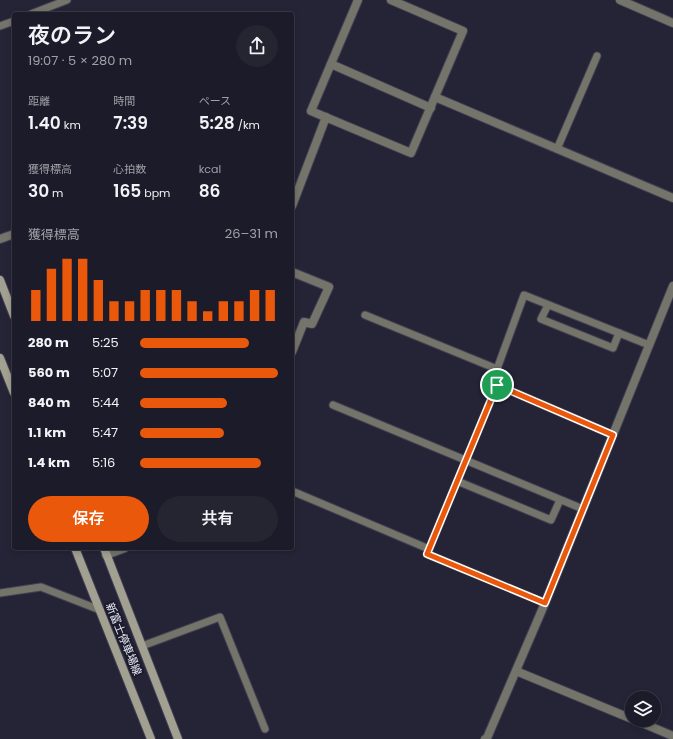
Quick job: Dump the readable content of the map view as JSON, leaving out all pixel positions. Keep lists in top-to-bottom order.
{
  "streets": {
    "main road": ["新富士停車場線"]
  },
  "page": {
    "heading": ["夜のラン", "19:07 · 5 × 280 m"],
    "stats": [
      ["距離", "1.40 km"],
      ["時間", "7:39"],
      ["ペース", "5:28 /km"],
      ["獲得標高", "30 m"],
      ["心拍数", "165 bpm"],
      ["kcal", "86"]
    ],
    "chart": ["獲得標高", "26–31 m"],
    "list": [
      {
        "name": "280 m",
        "note": "5:25"
      },
      {
        "name": "560 m",
        "note": "5:07"
      },
      {
        "name": "840 m",
        "note": "5:44"
      },
      {
        "name": "1.1 km",
        "note": "5:47"
      },
      {
        "name": "1.4 km",
        "note": "5:16"
      }
    ],
    "buttons": ["保存", "共有"]
  }
}
